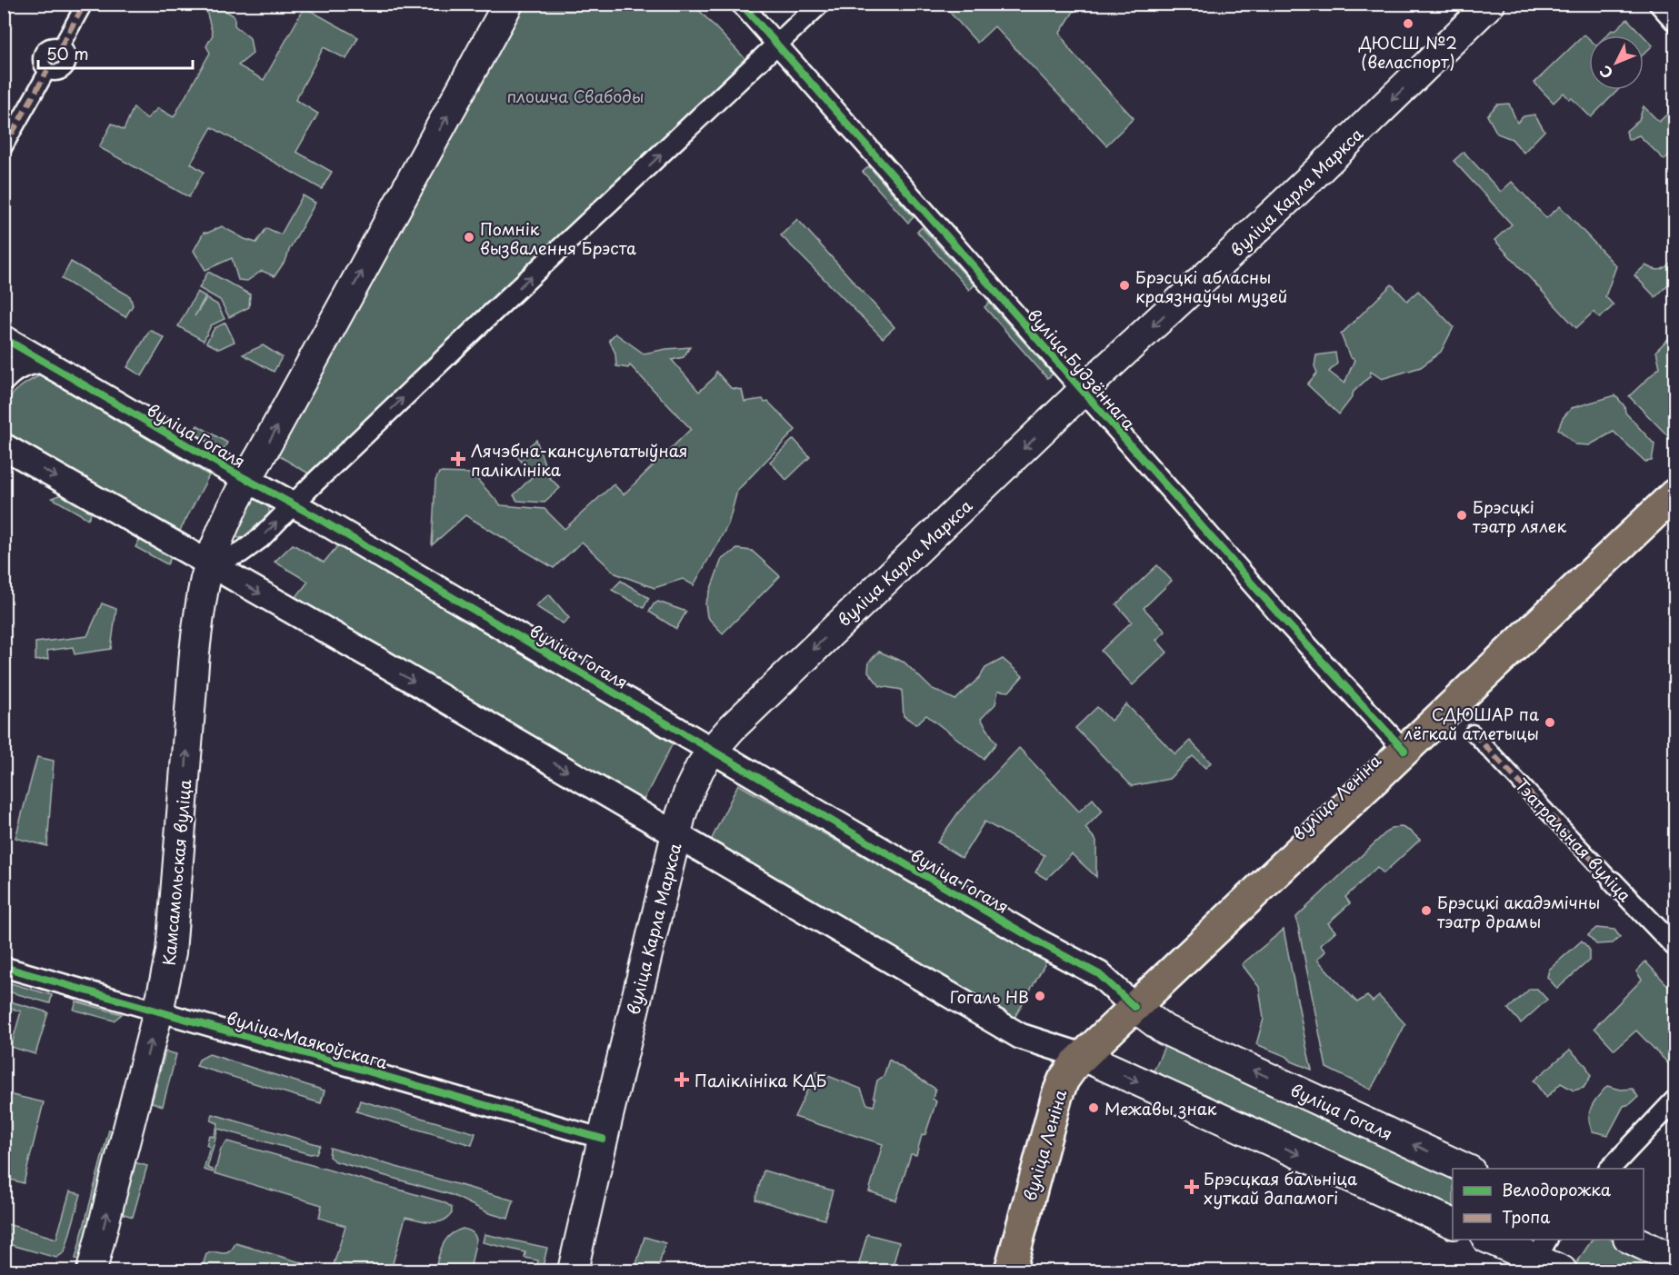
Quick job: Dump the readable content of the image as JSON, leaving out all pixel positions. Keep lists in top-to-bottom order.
{
  "streets": {
    "main road": [
      "вуліца Карла Маркса",
      "вуліца Гогаля",
      "вуліца Леніна",
      "Камсамольская вуліца"
    ],
    "street": ["вуліца Будзённага", "Тэатральная вуліца", "вуліца Маякоўскага"]
  },
  "crossings": [
    ["вуліца Карла Маркса", "вуліца Будзённага"],
    ["вуліца Карла Маркса", "вуліца Гогаля"],
    ["вуліца Карла Маркса", "вуліца Маякоўскага"],
    ["вуліца Будзённага", "вуліца Леніна"],
    ["вуліца Гогаля", "вуліца Леніна"],
    ["Камсамольская вуліца", "вуліца Маякоўскага"]
  ],
  "one_way": ["вуліца Карла Маркса", "Камсамольская вуліца"],
  "parks": ["плошча Свабоды"],
  "places": {
    "other": [
      "ДЮСШ №2 (веласпорт)",
      "Помнік вызвалення Брэста",
      "Брэсцкі абласны краязнаўчы музей",
      "Брэсцкі тэатр лялек",
      "СДЮШАР па лёгкай атлетыцы",
      "Брэсцкі акадэмічны тэатр драмы",
      "Гогаль НВ",
      "Межавы знак"
    ],
    "health": ["Лячэбна-кансультатыўная паліклініка", "Паліклініка КДБ", "Брэсцкая бальніца хуткай дапамогі"]
  },
  "legend": ["Велодорожка", "Тропа"],
  "scale_bar": "50 m",
  "north": "bottom left"
}
